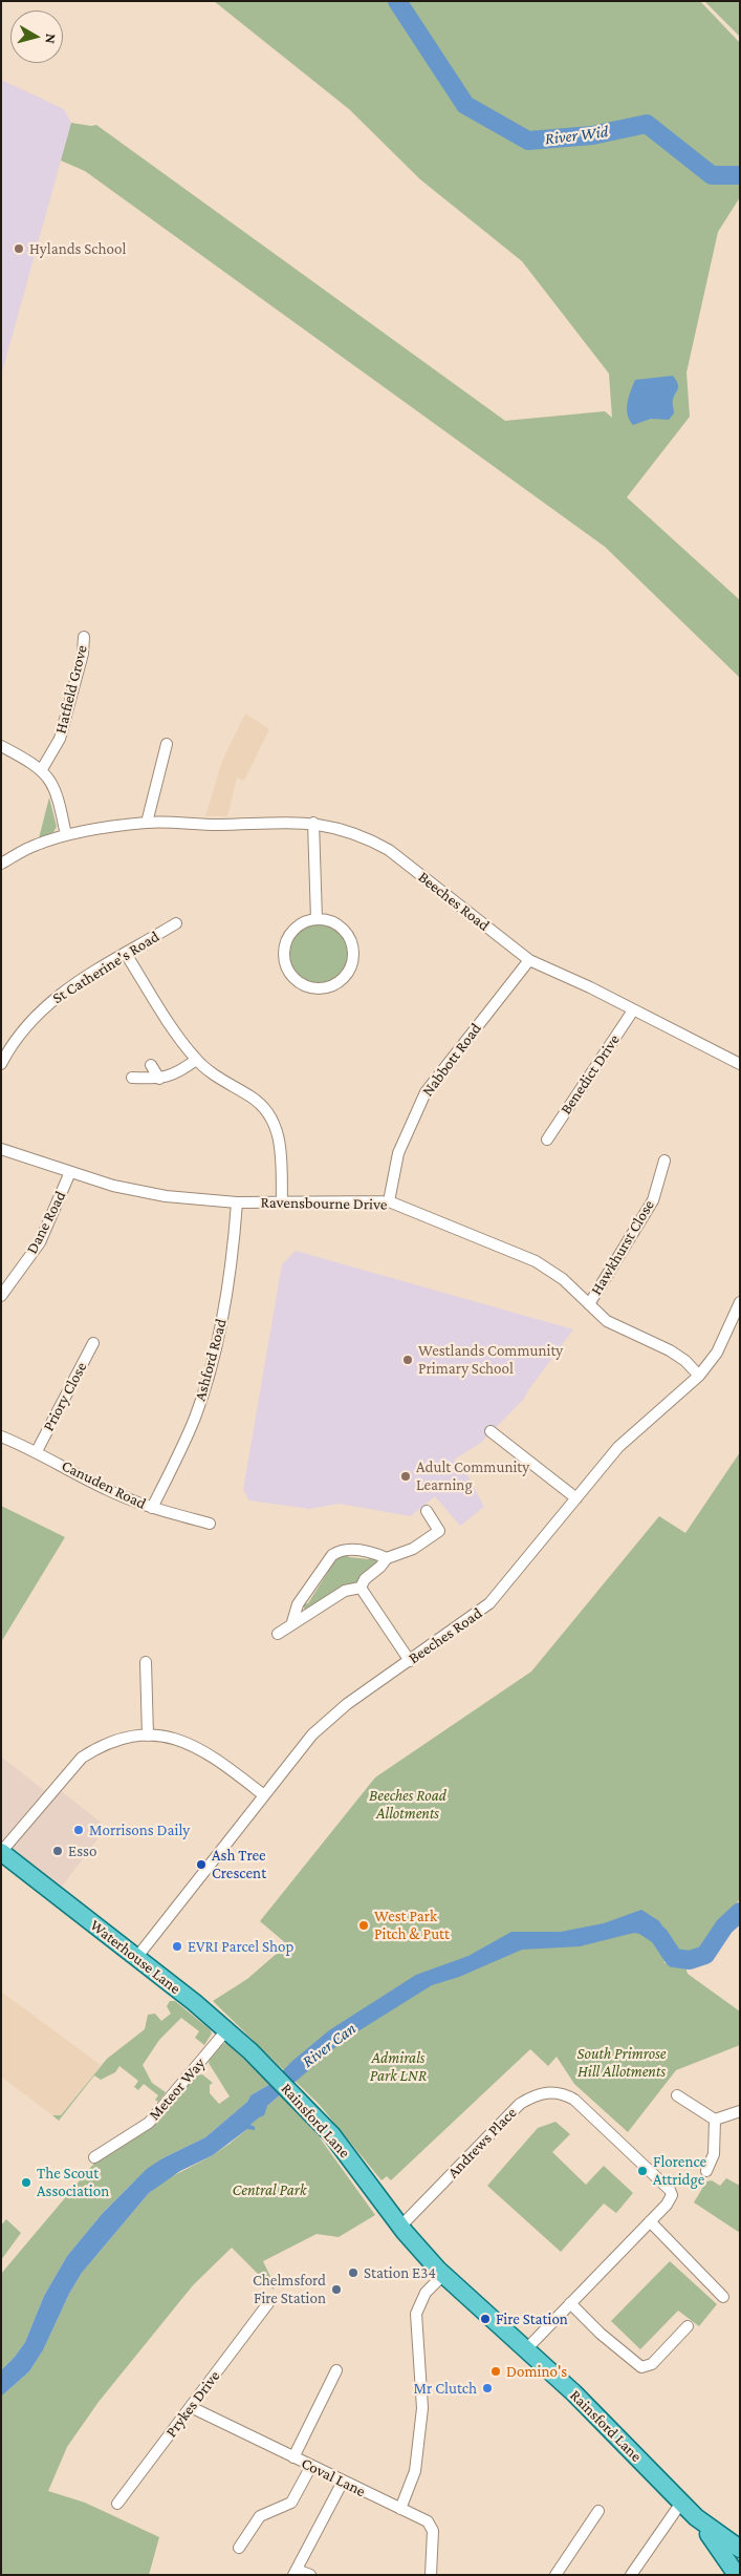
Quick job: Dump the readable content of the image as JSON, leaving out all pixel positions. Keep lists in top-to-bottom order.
{
  "streets": {
    "main road": ["Waterhouse Lane", "Rainsford Lane"],
    "street": [
      "Hatfield Grove",
      "Beeches Road",
      "St Catherine's Road",
      "Nabbott Road",
      "Benedict Drive",
      "Ravensbourne Drive",
      "Dane Road",
      "Hawkhurst Close",
      "Ashford Road",
      "Priory Close",
      "Canuden Road",
      "Meteor Way",
      "Andrews Place",
      "Prykes Drive",
      "Coval Lane"
    ]
  },
  "crossings": [
    ["Beeches Road", "Nabbott Road"],
    ["Beeches Road", "Benedict Drive"],
    ["Beeches Road", "Ravensbourne Drive"],
    ["Beeches Road", "Waterhouse Lane"],
    ["Nabbott Road", "Ravensbourne Drive"],
    ["Ravensbourne Drive", "Dane Road"],
    ["Ravensbourne Drive", "Hawkhurst Close"],
    ["Ravensbourne Drive", "Ashford Road"],
    ["Ashford Road", "Canuden Road"],
    ["Priory Close", "Canuden Road"],
    ["Waterhouse Lane", "Meteor Way"],
    ["Waterhouse Lane", "Rainsford Lane"],
    ["Rainsford Lane", "Andrews Place"],
    ["Prykes Drive", "Coval Lane"]
  ],
  "water": ["River Wid", "River Can"],
  "parks": [
    "Beeches Road Allotments",
    "South Primrose Hill Allotments",
    "Admirals Park LNR",
    "Central Park"
  ],
  "places": [
    "Hylands School",
    "Westlands Community Primary School",
    "Adult Community Learning",
    "Morrisons Daily",
    "Esso",
    "Ash Tree Crescent",
    "West Park Pitch & Putt",
    "EVRI Parcel Shop",
    "Florence Attridge",
    "The Scout Association",
    "Station E34",
    "Chelmsford Fire Station",
    "Fire Station",
    "Domino's",
    "Mr Clutch"
  ],
  "north": "right"
}
